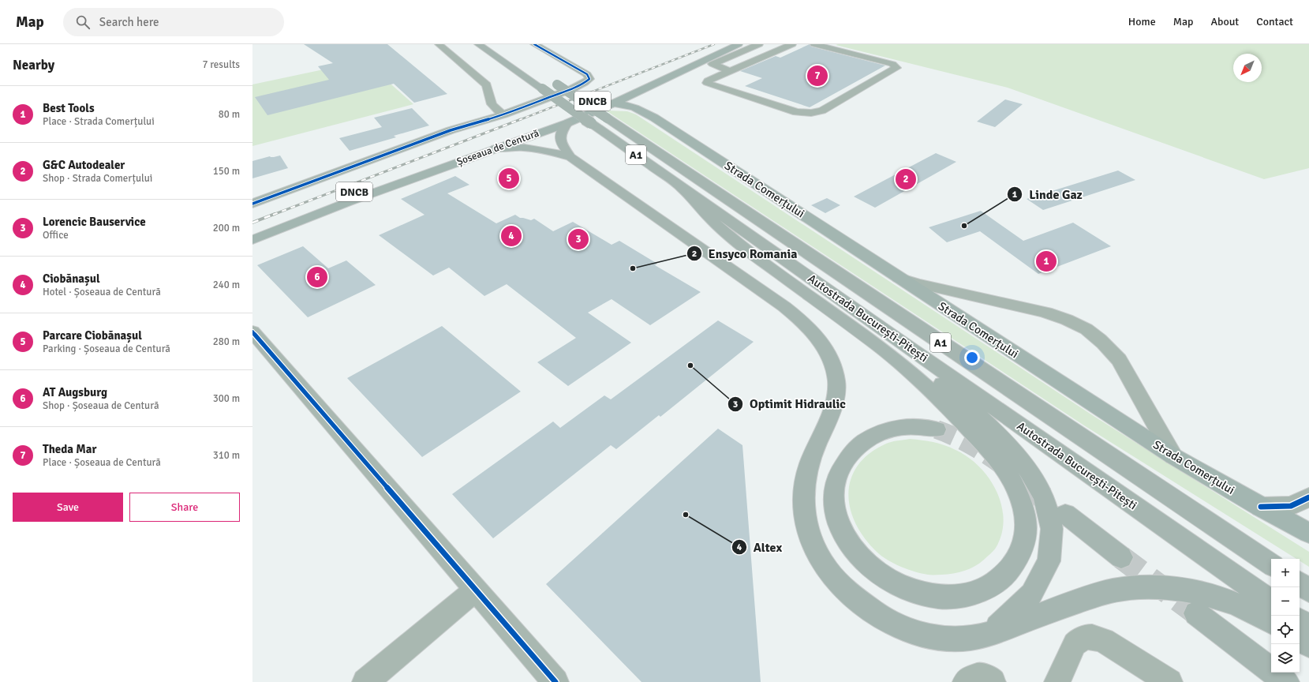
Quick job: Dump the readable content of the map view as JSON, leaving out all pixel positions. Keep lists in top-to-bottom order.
{
  "streets": {
    "highway": ["A1", "Autostrada București-Pitești"],
    "main road": ["DNCB", "Șoseaua de Centură", "Strada Comerțului"]
  },
  "crossings": [
    ["Șoseaua de Centură", "Strada Comerțului"],
    ["Șoseaua de Centură", "Autostrada București-Pitești"],
    ["Strada Comerțului", "Autostrada București-Pitești"]
  ],
  "places": [
    "Linde Gaz",
    "Ensyco Romania",
    "Optimit Hidraulic",
    "Altex"
  ],
  "north": "bottom left",
  "page": {
    "header": "Map",
    "search": "Search here",
    "nav": [
      "Home",
      "Map",
      "About",
      "Contact"
    ],
    "heading": ["Nearby", "7 results"],
    "pins": [
      "7",
      "5",
      "2",
      "4",
      "3",
      "1",
      "6"
    ],
    "list": [
      {
        "mark": "1",
        "name": "Best Tools",
        "note": "Place · Strada Comerțului",
        "value": "80 m"
      },
      {
        "mark": "2",
        "name": "G&C Autodealer",
        "note": "Shop · Strada Comerțului",
        "value": "150 m"
      },
      {
        "mark": "3",
        "name": "Lorencic Bauservice",
        "note": "Office",
        "value": "200 m"
      },
      {
        "mark": "4",
        "name": "Ciobănașul",
        "note": "Hotel · Șoseaua de Centură",
        "value": "240 m"
      },
      {
        "mark": "5",
        "name": "Parcare Ciobănașul",
        "note": "Parking · Șoseaua de Centură",
        "value": "280 m"
      },
      {
        "mark": "6",
        "name": "AT Augsburg",
        "note": "Shop · Șoseaua de Centură",
        "value": "300 m"
      },
      {
        "mark": "7",
        "name": "Theda Mar",
        "note": "Place · Șoseaua de Centură",
        "value": "310 m"
      }
    ],
    "buttons": ["Save", "Share"],
    "map_buttons": ["+", "−"]
  }
}
